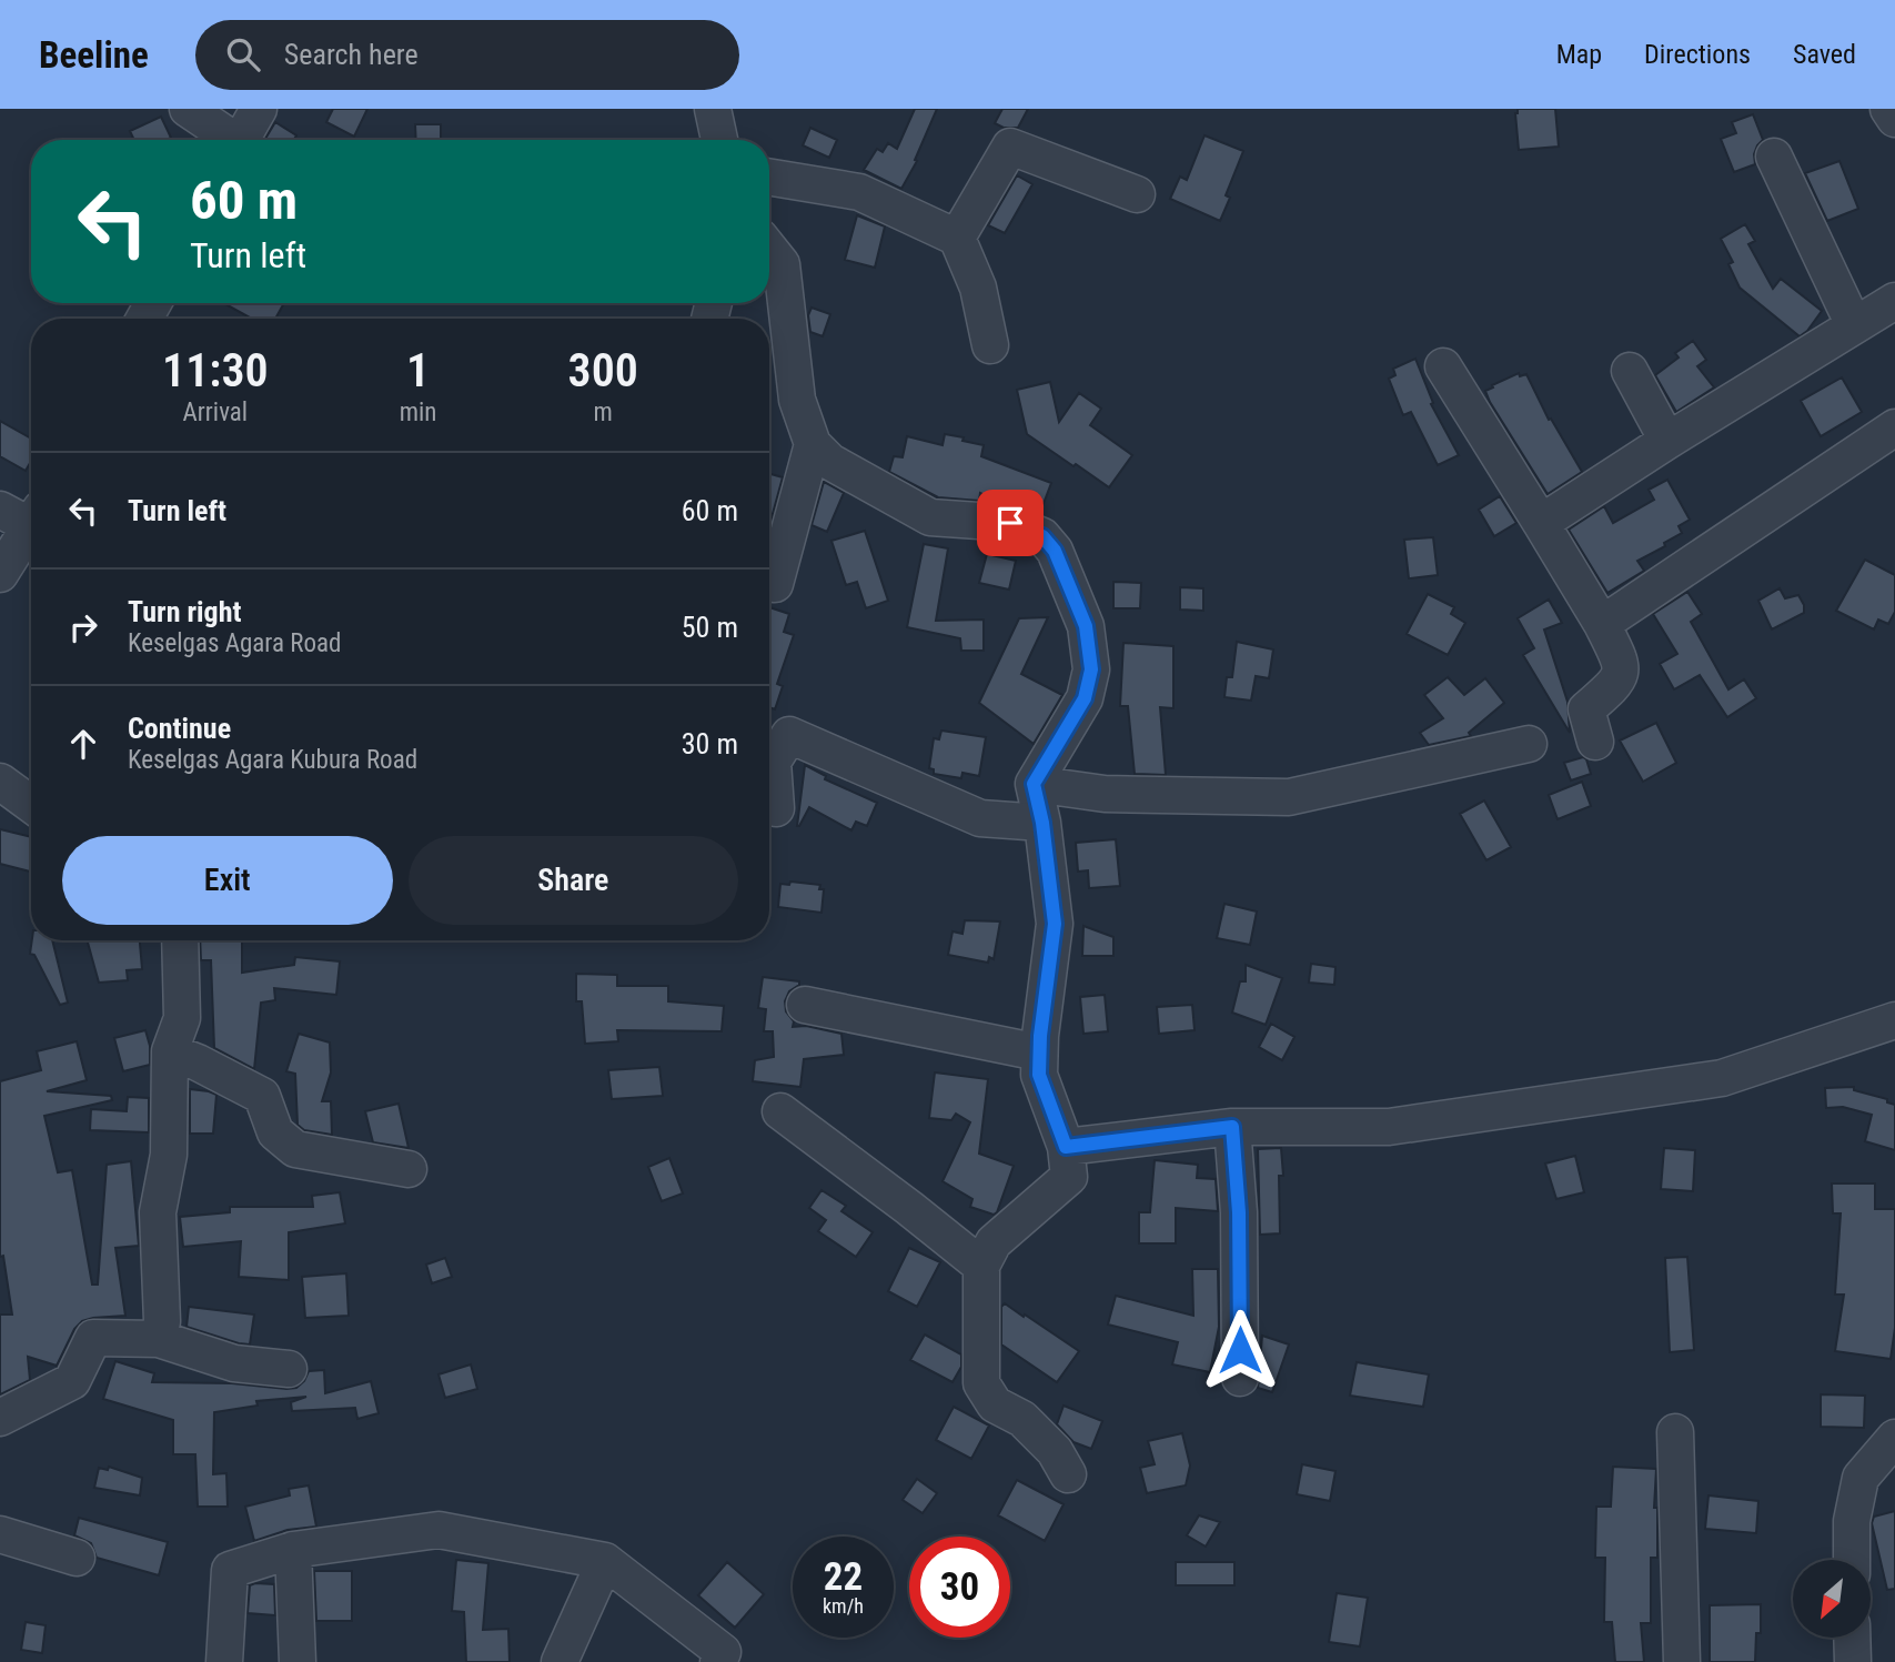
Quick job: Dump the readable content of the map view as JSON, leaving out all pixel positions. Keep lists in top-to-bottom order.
{
  "north": "bottom left",
  "page": {
    "header": "Beeline",
    "search": "Search here",
    "nav": ["Map", "Directions", "Saved"],
    "turn": ["60 m", "Turn left"],
    "eta": [
      "11:30",
      "Arrival",
      "1",
      "min",
      "300",
      "m"
    ],
    "list": [
      {
        "name": "Turn left",
        "value": "60 m"
      },
      {
        "name": "Turn right",
        "note": "Keselgas Agara Road",
        "value": "50 m"
      },
      {
        "name": "Continue",
        "note": "Keselgas Agara Kubura Road",
        "value": "30 m"
      }
    ],
    "buttons": ["Exit", "Share"],
    "speed": "22 km/h",
    "limit": "30"
  }
}
